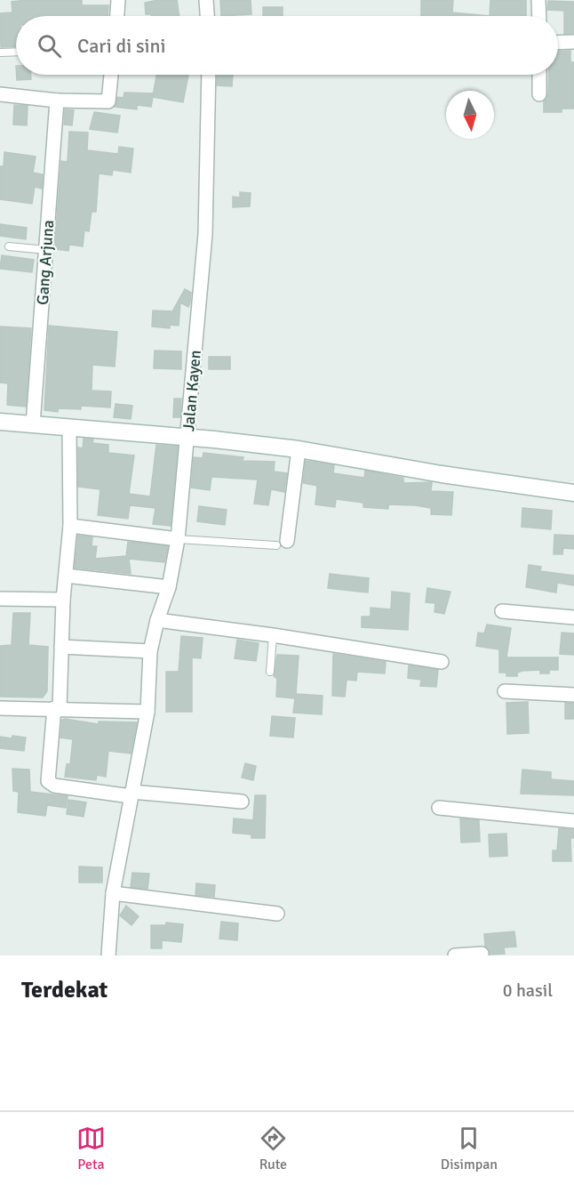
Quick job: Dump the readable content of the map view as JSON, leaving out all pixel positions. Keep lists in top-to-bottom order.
{
  "streets": {
    "street": ["Gang Arjuna", "Jalan Kayen"]
  },
  "north": "bottom",
  "page": {
    "search": "Cari di sini",
    "heading": ["Terdekat", "0 hasil"],
    "nav": ["Peta", "Rute", "Disimpan"]
  }
}
